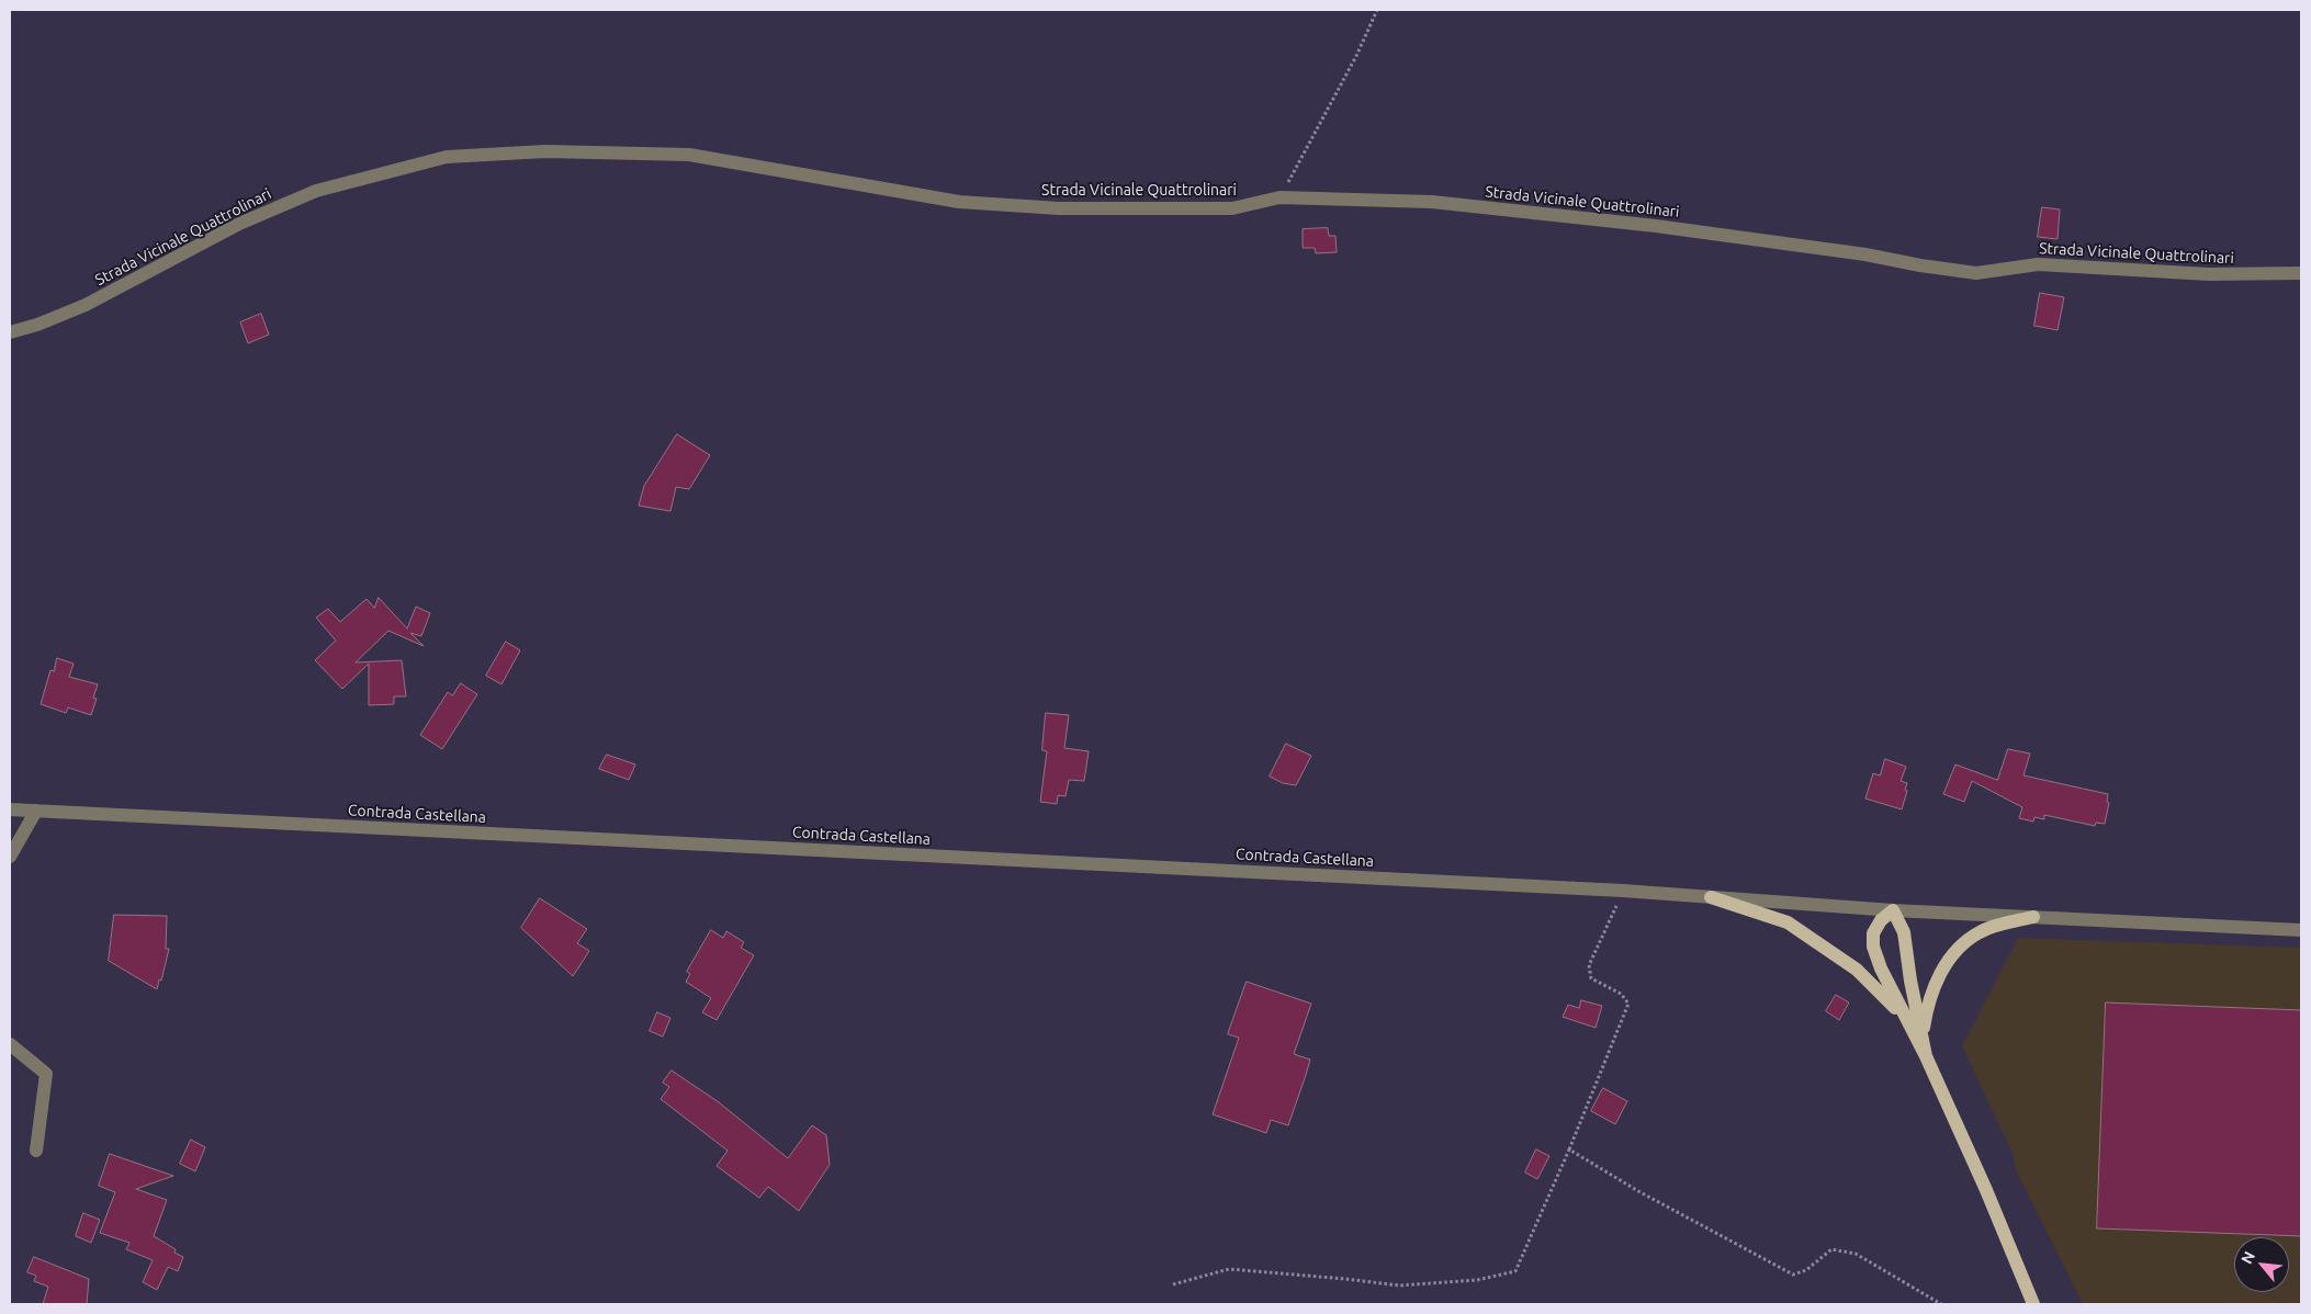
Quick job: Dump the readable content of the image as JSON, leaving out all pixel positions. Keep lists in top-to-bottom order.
{
  "streets": {
    "street": ["Strada Vicinale Quattrolinari", "Contrada Castellana"]
  },
  "north": "top left"
}
